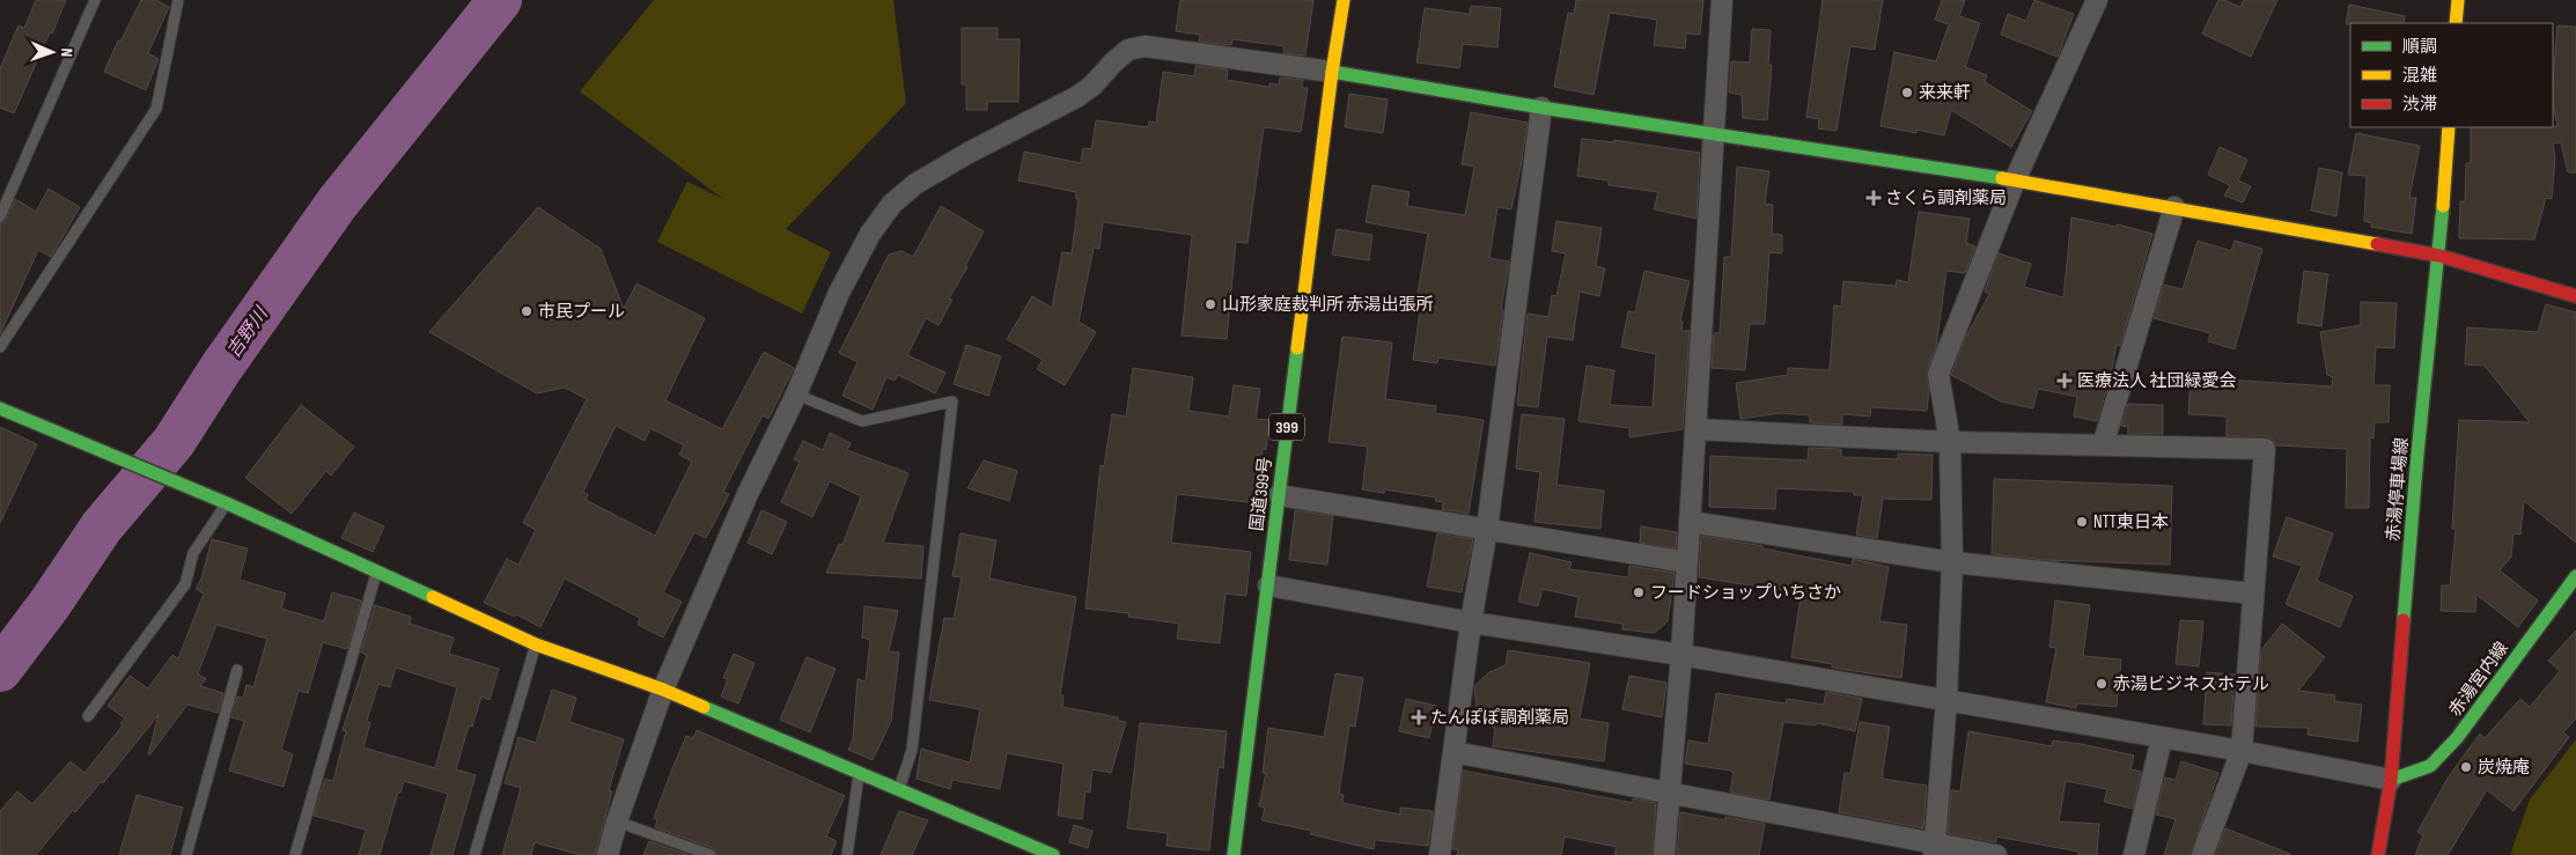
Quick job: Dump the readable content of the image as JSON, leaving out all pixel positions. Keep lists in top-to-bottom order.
{
  "streets": {
    "main road": [
      "399",
      "赤湯停車場線",
      "国道399号",
      "赤湯宮内線"
    ]
  },
  "crossings": [
    ["赤湯停車場線", "赤湯宮内線"]
  ],
  "water": ["吉野川"],
  "places": {
    "other": [
      "来来軒",
      "山形家庭裁判所 赤湯出張所",
      "市民プール",
      "NTT東日本",
      "フードショップいちさか",
      "赤湯ビジネスホテル",
      "炭焼庵"
    ],
    "health": ["さくら調剤薬局", "医療法人 社団緑愛会", "たんぽぽ調剤薬局"]
  },
  "legend": ["順調", "混雑", "渋滞"],
  "north": "right"
}
